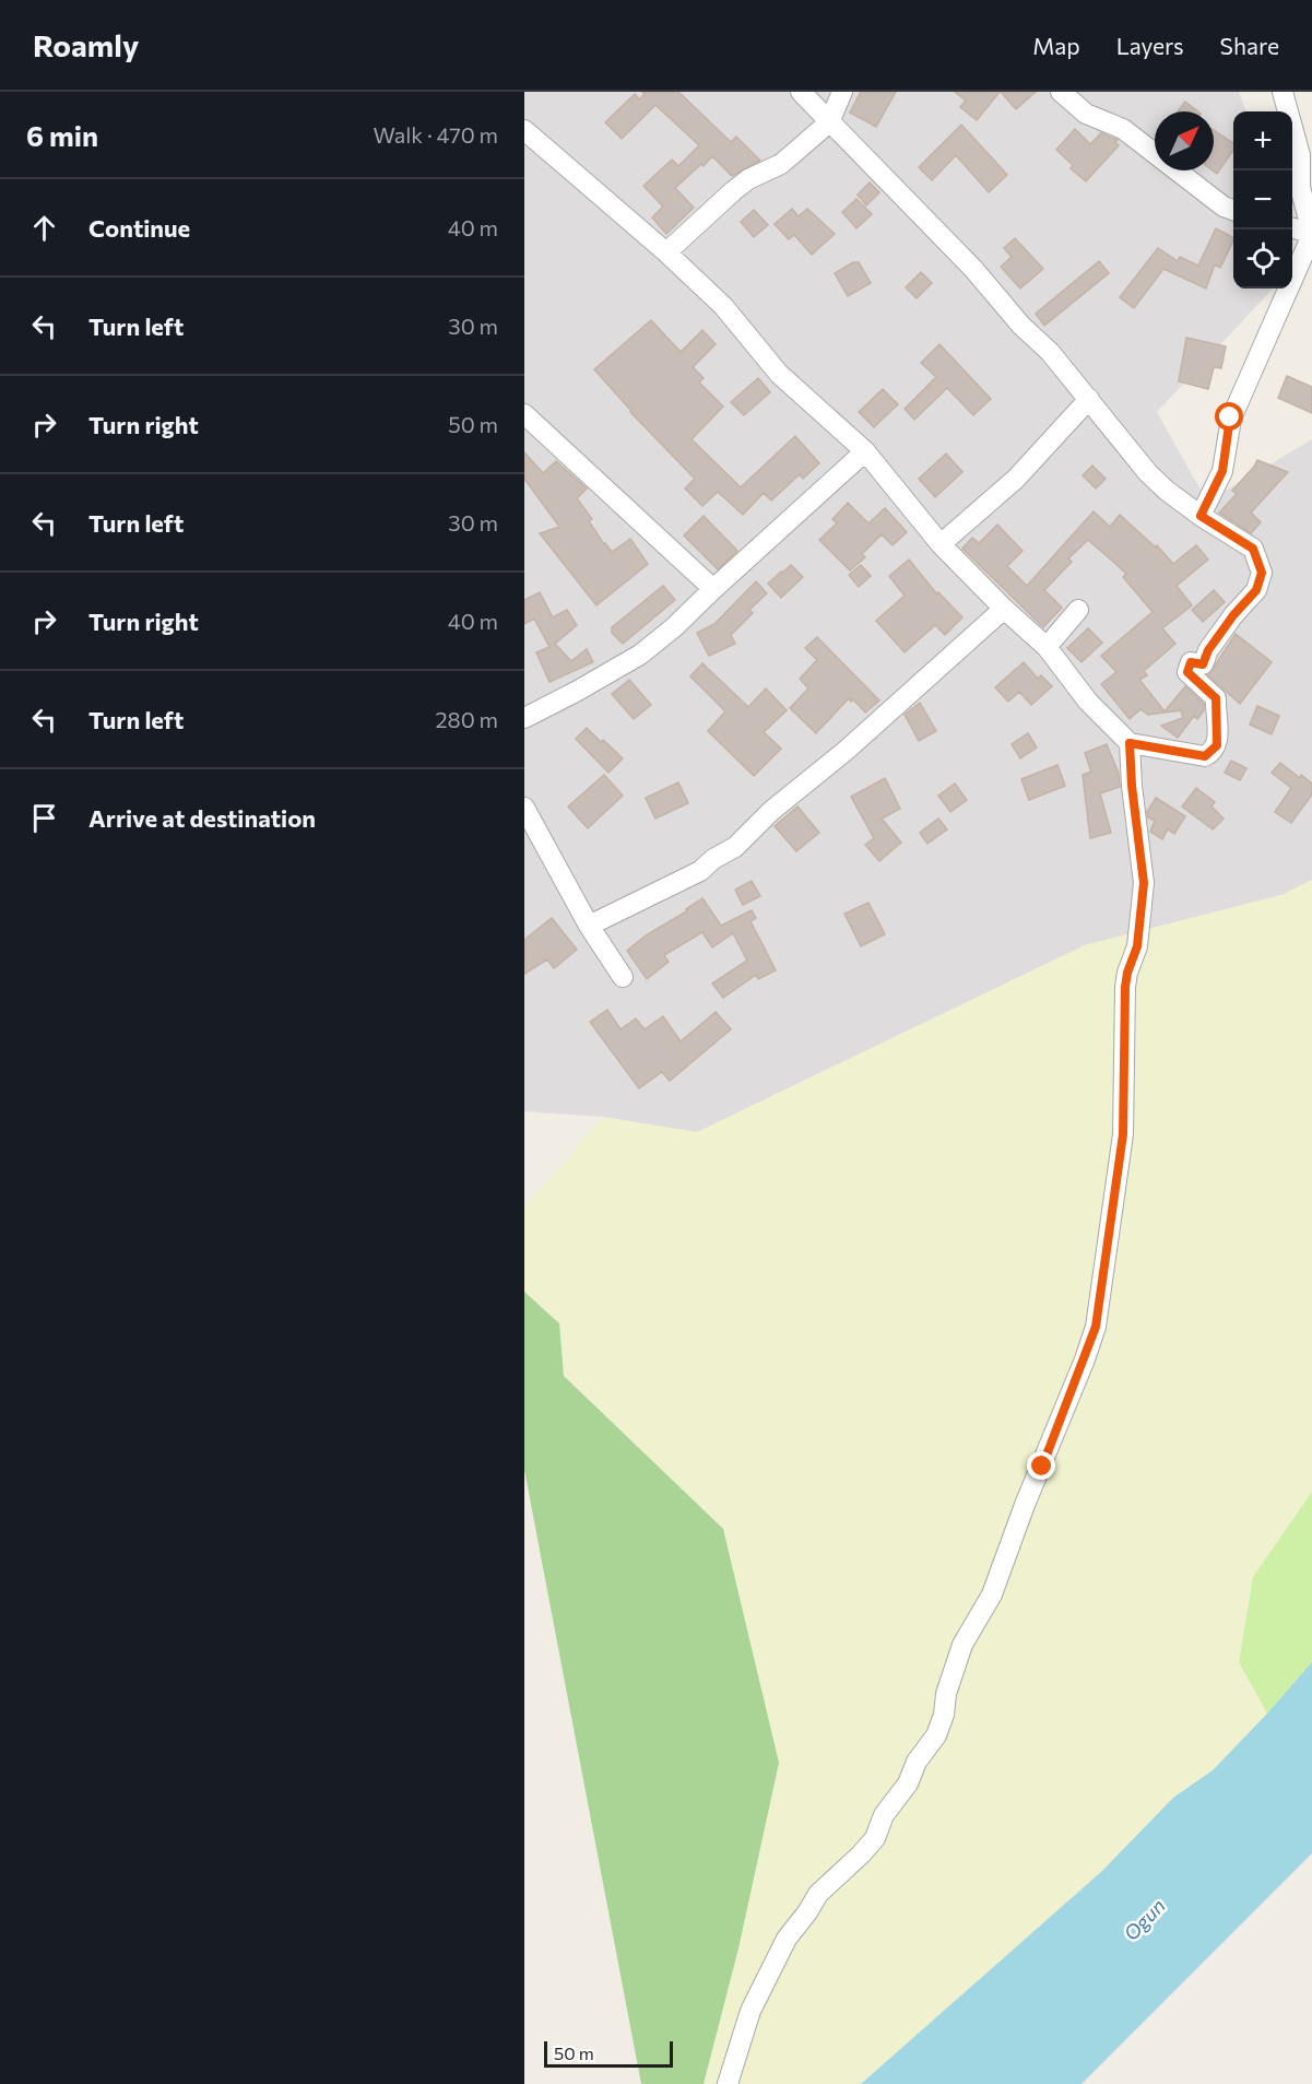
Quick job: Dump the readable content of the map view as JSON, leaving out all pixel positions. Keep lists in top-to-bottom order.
{
  "water": ["Ogun"],
  "scale_bar": "50 m",
  "north": "top right",
  "page": {
    "header": "Roamly",
    "nav": ["Map", "Layers", "Share"],
    "heading": ["6 min", "Walk · 470 m"],
    "map_buttons": ["+", "−"],
    "list": [
      ["Continue", "40 m"],
      ["Turn left", "30 m"],
      ["Turn right", "50 m"],
      ["Turn left", "30 m"],
      ["Turn right", "40 m"],
      ["Turn left", "280 m"],
      "Arrive at destination"
    ],
    "scale": "50 m"
  }
}
